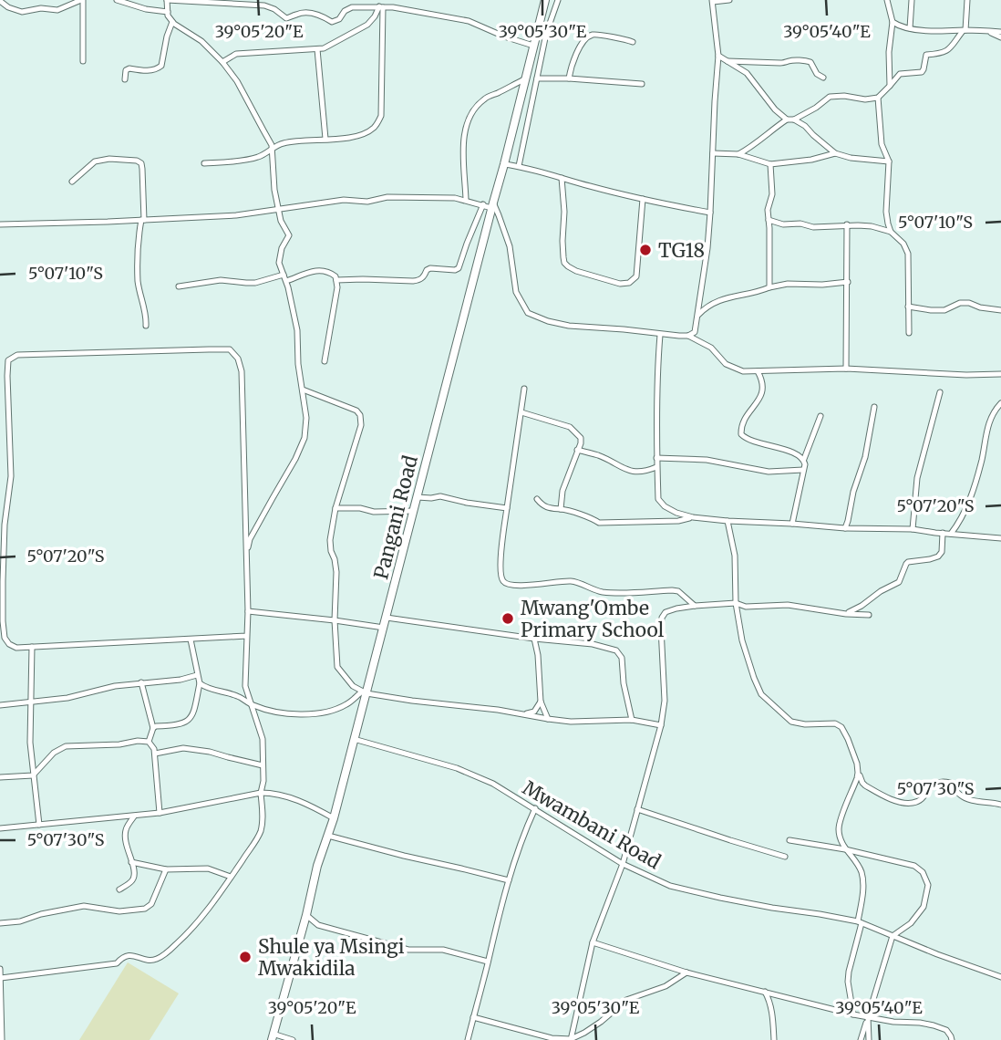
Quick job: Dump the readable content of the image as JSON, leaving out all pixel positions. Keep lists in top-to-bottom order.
{
  "streets": {
    "main road": ["Pangani Road"],
    "street": ["Mwambani Road"]
  },
  "crossings": [
    ["Pangani Road", "Mwambani Road"]
  ],
  "places": ["TG18", "Mwang'Ombe Primary School", "Shule ya Msingi Mwakidila"],
  "coordinates": [
    "39°05'20\"E",
    "39°05'30\"E",
    "39°05'40\"E",
    "5°07'10\"S",
    "5°07'20\"S",
    "5°07'30\"S"
  ]
}
